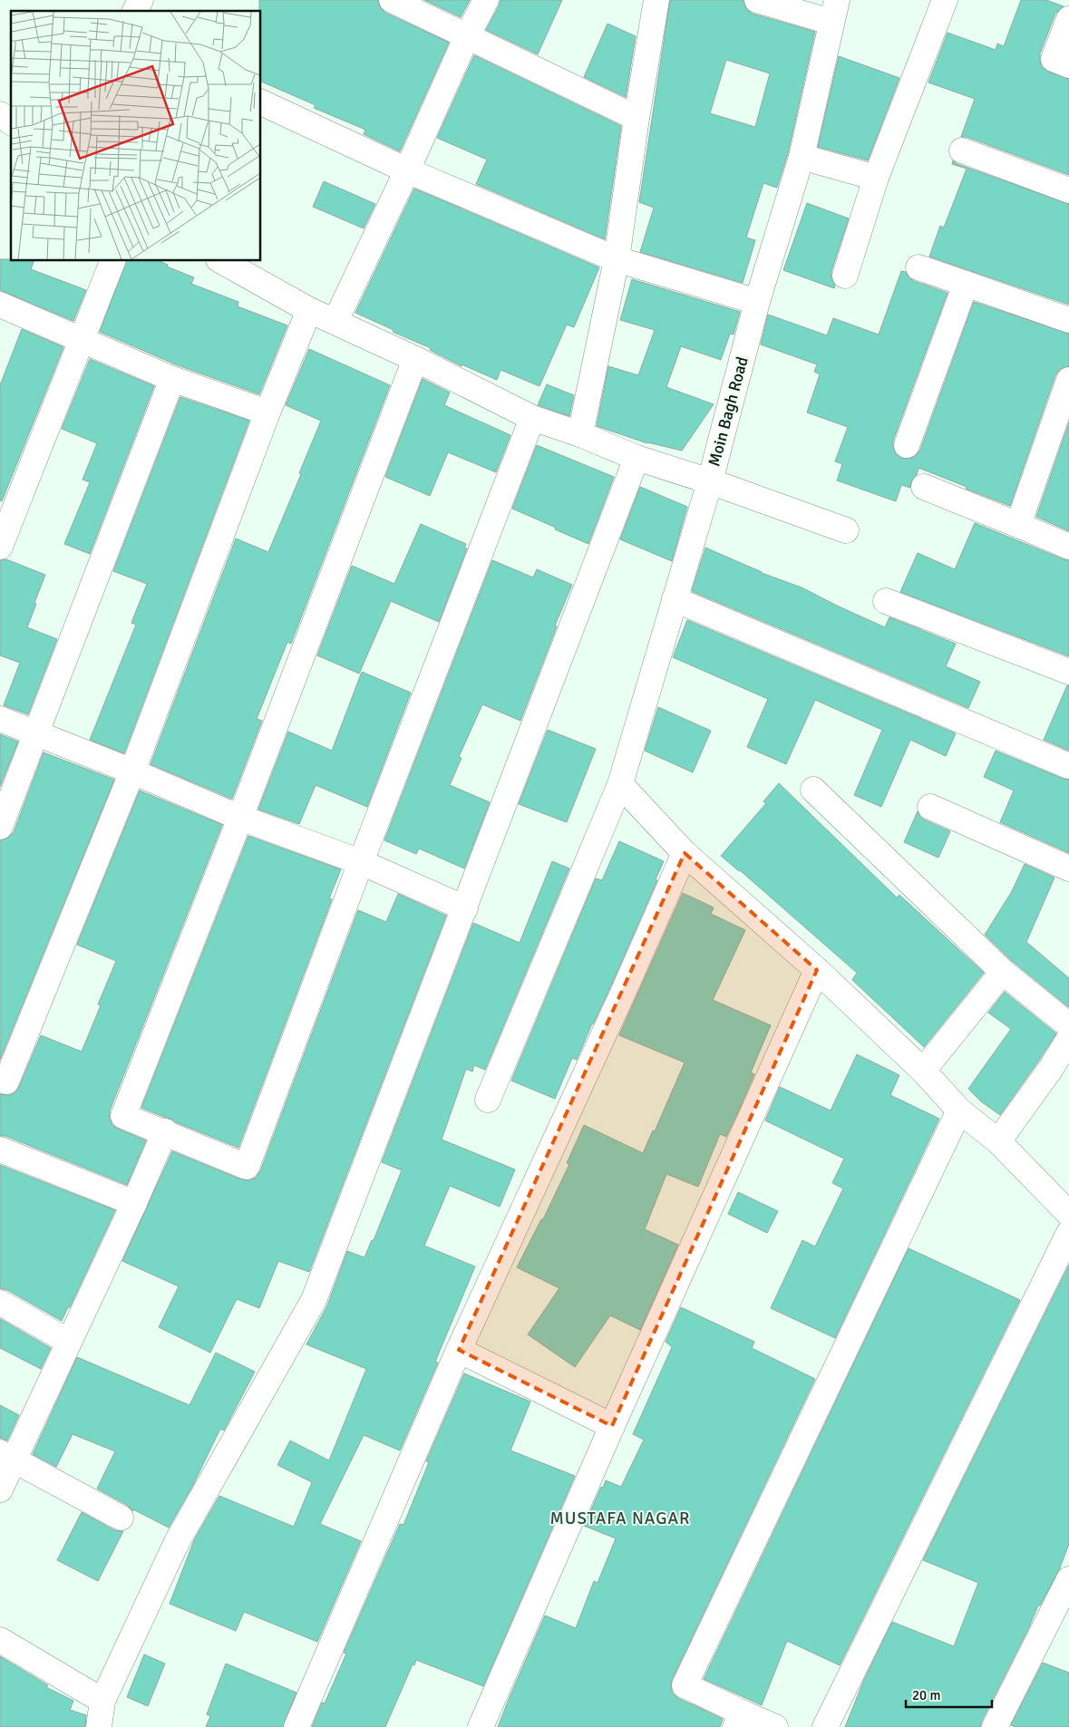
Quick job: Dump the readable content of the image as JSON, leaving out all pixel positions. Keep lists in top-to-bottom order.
{
  "streets": {
    "street": ["Moin Bagh Road"]
  },
  "districts": ["MUSTAFA NAGAR"],
  "scale_bar": "20 m"
}
